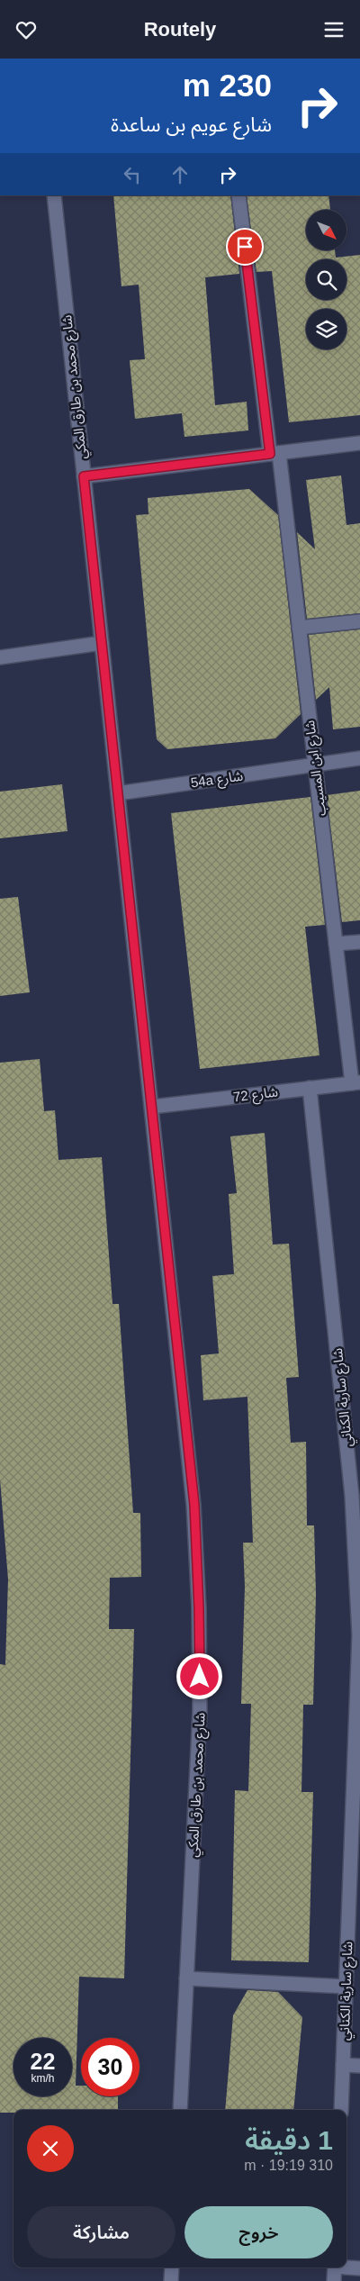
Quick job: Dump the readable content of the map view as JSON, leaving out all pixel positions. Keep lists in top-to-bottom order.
{
  "streets": {
    "street": [
      "شارع محمد بن طارق المكي",
      "شارع ابن المسيب",
      "54a شارع",
      "شارع 72",
      "شارع سارية الكناني"
    ]
  },
  "crossings": [
    ["شارع محمد بن طارق المكي", "54a شارع"],
    ["شارع محمد بن طارق المكي", "شارع 72"],
    ["شارع ابن المسيب", "54a شارع"],
    ["شارع ابن المسيب", "شارع 72"],
    ["شارع 72", "شارع سارية الكناني"]
  ],
  "north": "bottom right",
  "page": {
    "header": "Routely",
    "turn": ["230 m", "شارع عويم بن ساعدة"],
    "speed": "22 km/h",
    "limit": "30",
    "heading": ["1 دقيقة", "310 m · 19:19"],
    "buttons": ["خروج", "مشاركة"]
  }
}
